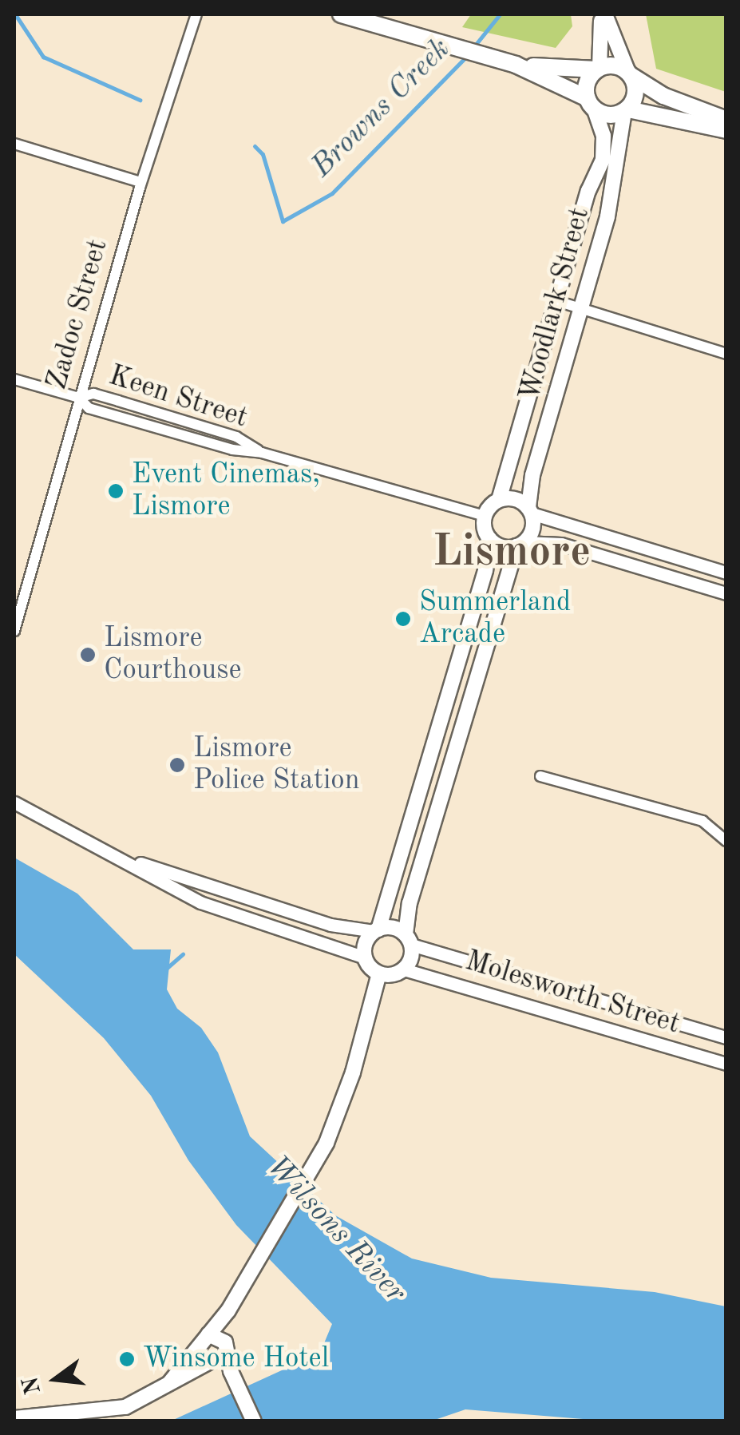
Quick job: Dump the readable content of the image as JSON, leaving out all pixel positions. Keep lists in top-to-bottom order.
{
  "streets": {
    "main road": ["Woodlark Street"],
    "street": ["Zadoc Street", "Keen Street", "Molesworth Street"]
  },
  "crossings": [
    ["Woodlark Street", "Keen Street"],
    ["Zadoc Street", "Keen Street"]
  ],
  "districts": ["Lismore"],
  "water": ["Browns Creek", "Wilsons River"],
  "places": [
    "Event Cinemas, Lismore",
    "Summerland Arcade",
    "Lismore Courthouse",
    "Lismore Police Station",
    "Winsome Hotel"
  ],
  "north": "left"
}
